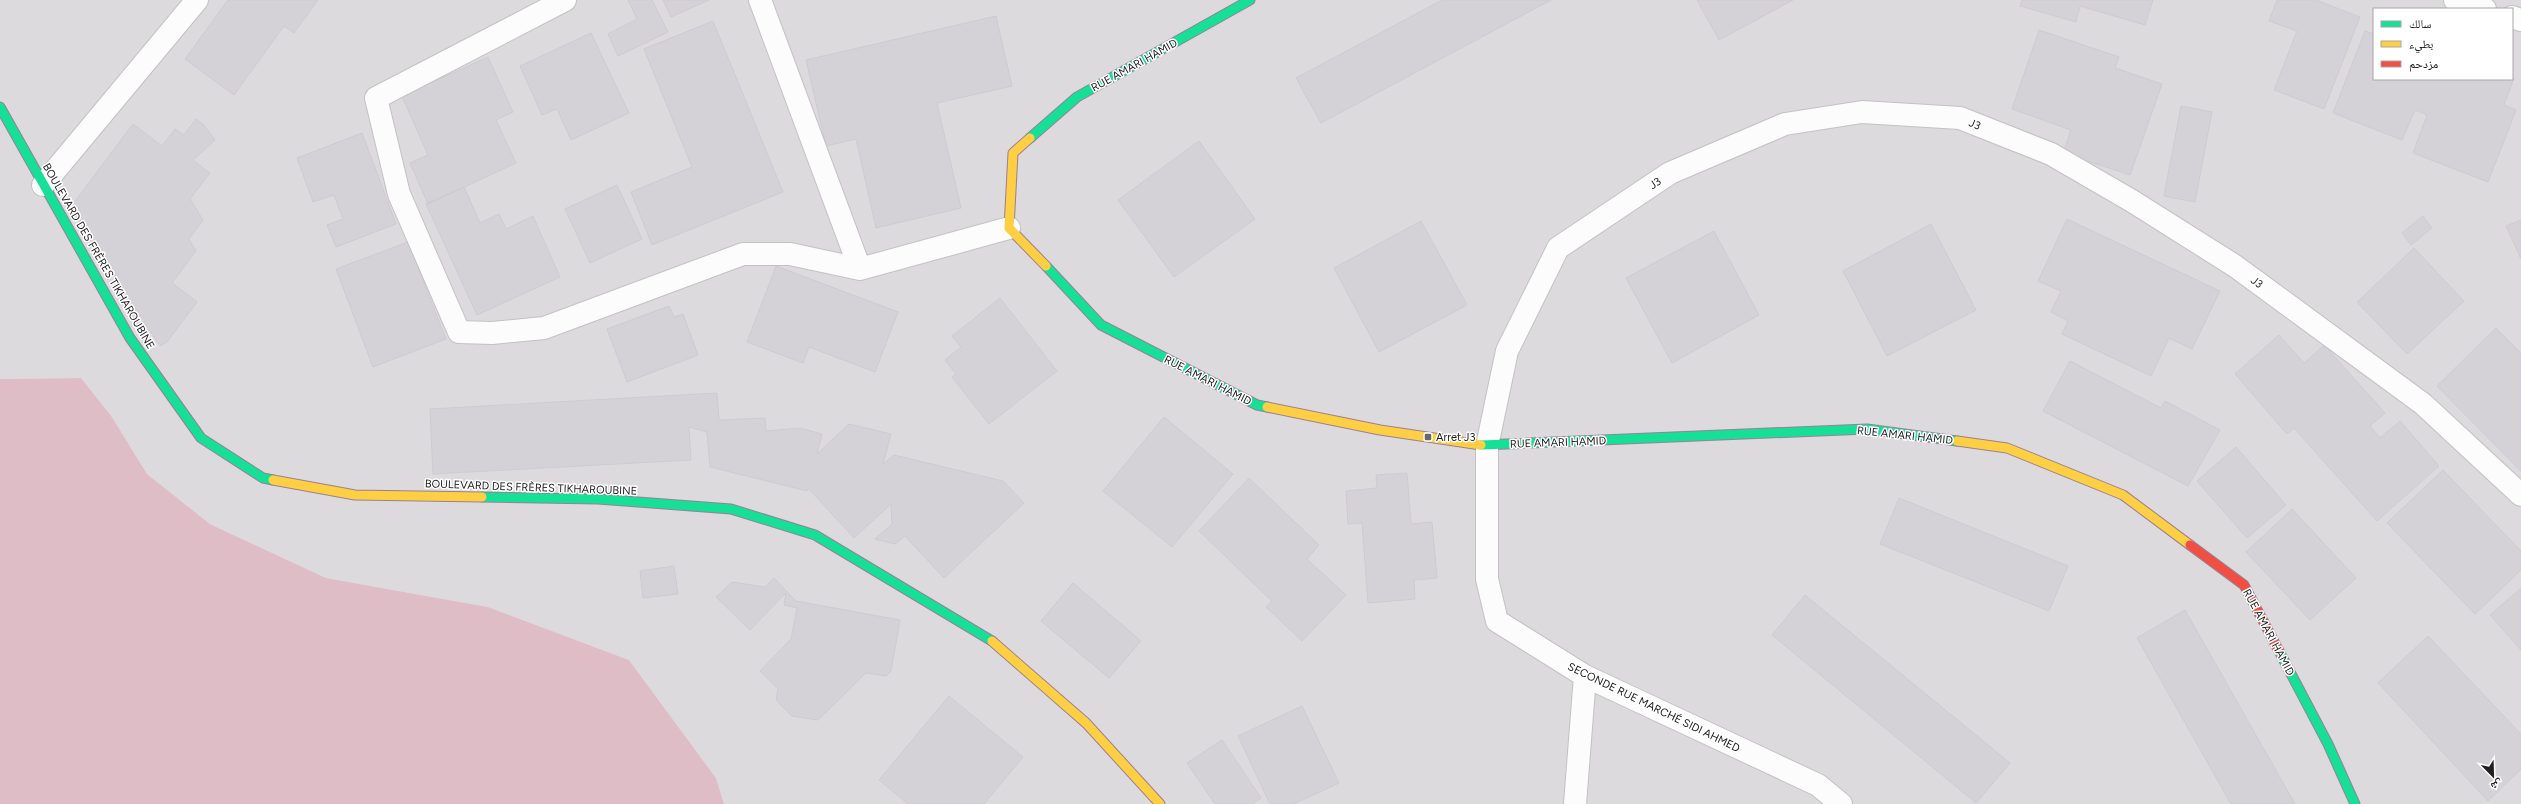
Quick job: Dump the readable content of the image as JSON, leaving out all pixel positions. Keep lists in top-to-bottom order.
{
  "streets": {
    "street": [
      "RUE AMARI HAMID",
      "J3",
      "BOULEVARD DES FRÈRES TIKHAROUBINE",
      "SECONDE RUE MARCHÉ SIDI AHMED"
    ]
  },
  "crossings": [
    ["RUE AMARI HAMID", "J3"],
    ["RUE AMARI HAMID", "SECONDE RUE MARCHÉ SIDI AHMED"],
    ["J3", "SECONDE RUE MARCHÉ SIDI AHMED"]
  ],
  "places": {
    "transit": ["Arret J3"]
  },
  "legend": ["سالك", "بطيء", "مزدحم"],
  "north": "bottom right"
}
